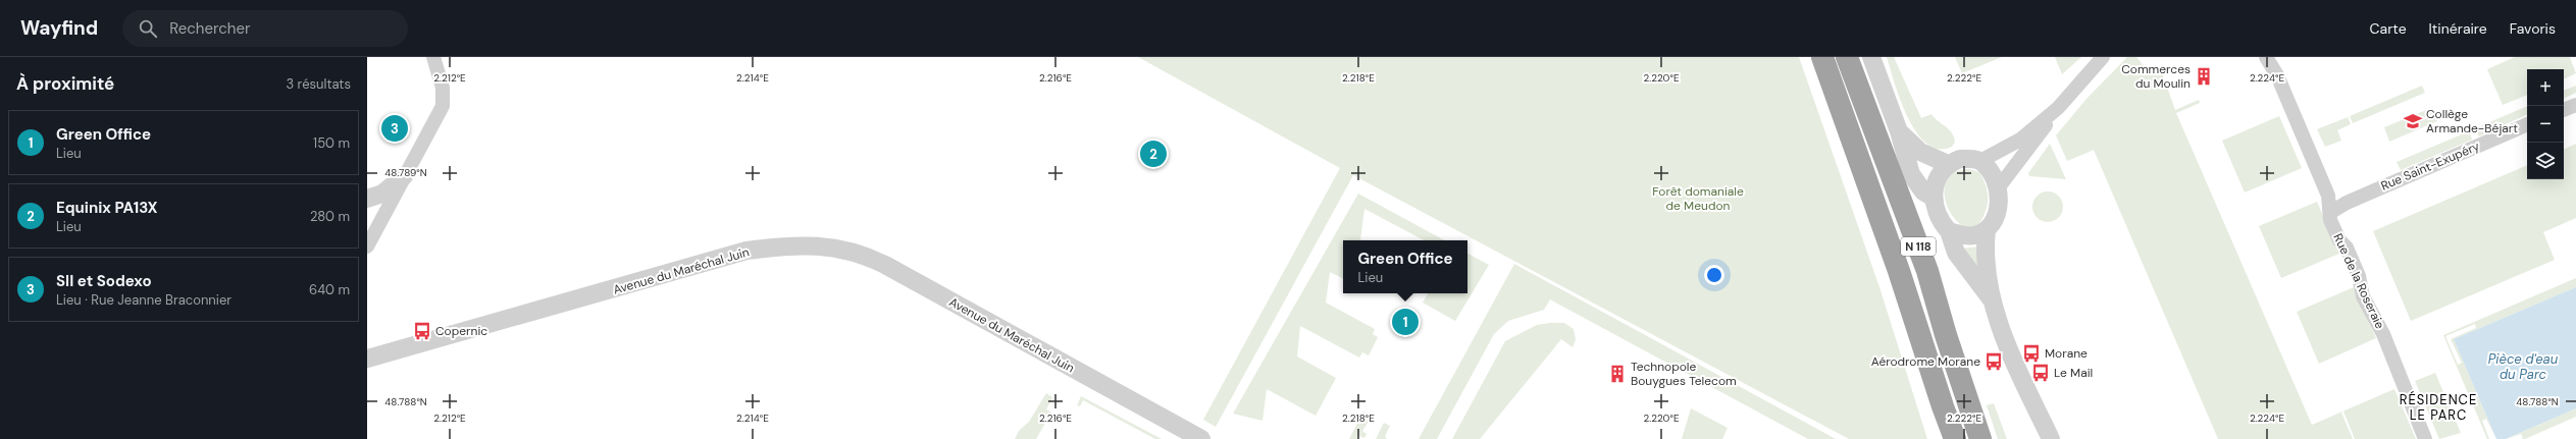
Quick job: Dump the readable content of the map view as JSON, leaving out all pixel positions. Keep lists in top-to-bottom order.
{
  "streets": {
    "highway": ["N 118"],
    "street": ["Rue Saint-Exupéry", "Avenue du Maréchal Juin", "Rue de la Roseraie"]
  },
  "crossings": [
    ["Rue Saint-Exupéry", "Rue de la Roseraie"]
  ],
  "districts": ["RÉSIDENCE LE PARC"],
  "water": ["Pièce d'eau du Parc"],
  "parks": ["Forêt domaniale de Meudon"],
  "places": {
    "building": ["Commerces du Moulin", "Technopole Bouygues Telecom"],
    "school or university": ["Collège Armande-Béjart"],
    "bus stop": [
      "Copernic",
      "Morane",
      "Aérodrome Morane",
      "Le Mail"
    ]
  },
  "page": {
    "header": "Wayfind",
    "search": "Rechercher",
    "nav": ["Carte", "Itinéraire", "Favoris"],
    "heading": ["À proximité", "3 résultats"],
    "map_buttons": ["+", "−"],
    "list": [
      {
        "mark": "1",
        "name": "Green Office",
        "note": "Lieu",
        "value": "150 m"
      },
      {
        "mark": "2",
        "name": "Equinix PA13X",
        "note": "Lieu",
        "value": "280 m"
      },
      {
        "mark": "3",
        "name": "SII et Sodexo",
        "note": "Lieu · Rue Jeanne Braconnier",
        "value": "640 m"
      }
    ],
    "pins": ["3", "2", "1"],
    "popup": ["Green Office", "Lieu"]
  },
  "coordinates": [
    "2.212°E",
    "2.214°E",
    "2.216°E",
    "2.218°E",
    "2.220°E",
    "2.222°E",
    "2.224°E",
    "48.789°N",
    "48.788°N"
  ]
}
